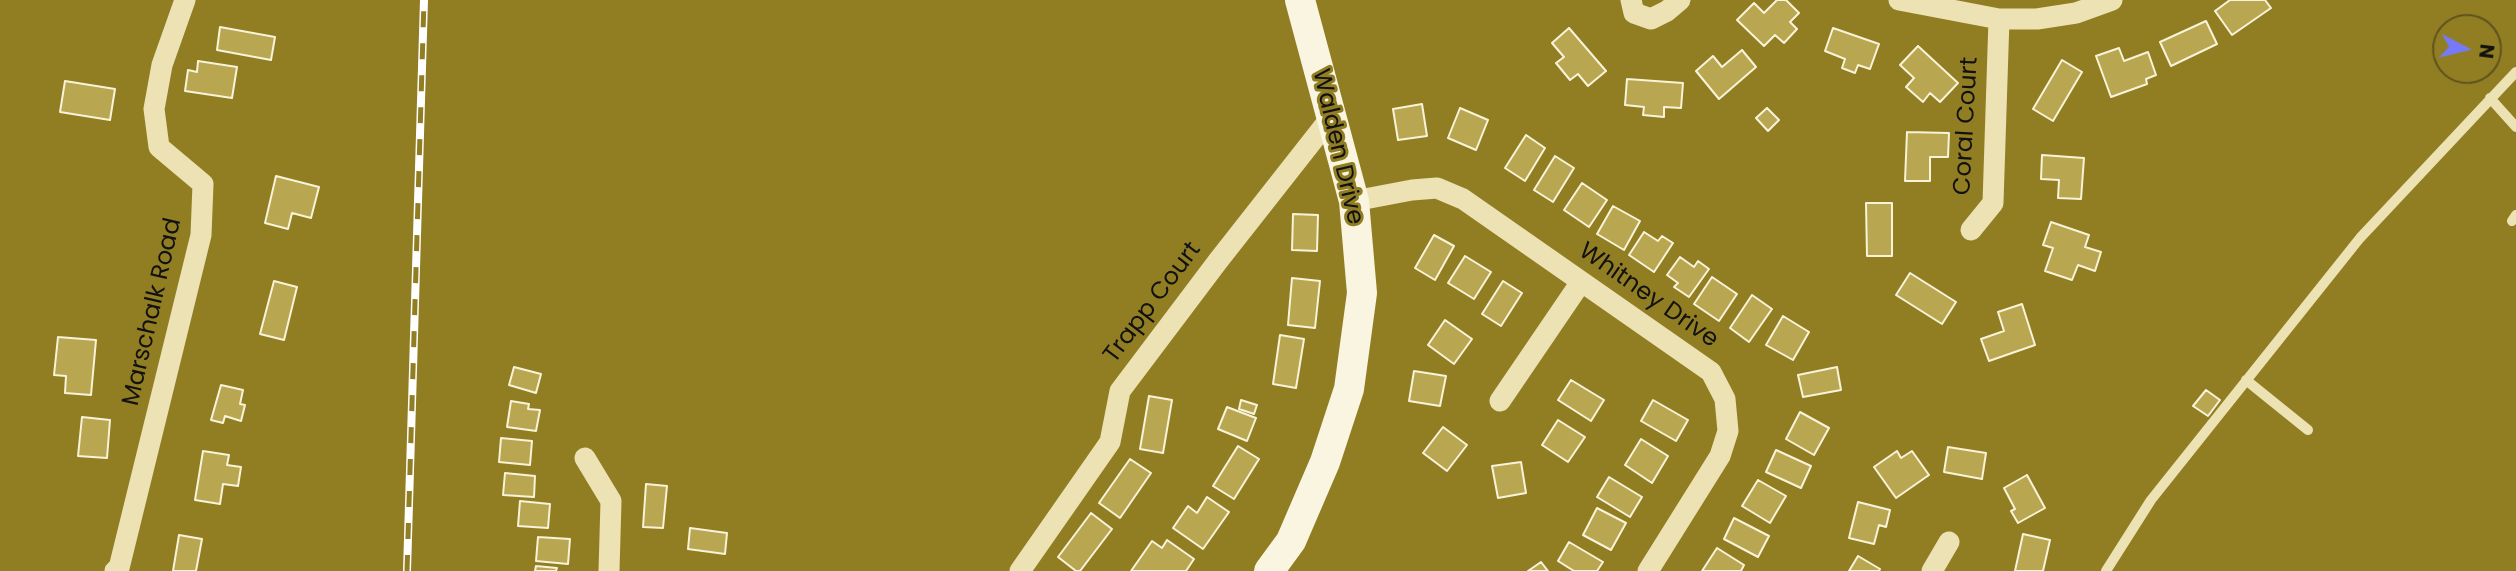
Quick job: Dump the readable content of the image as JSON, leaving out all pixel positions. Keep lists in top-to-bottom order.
{
  "streets": {
    "street": [
      "Coral Court",
      "Walden Drive",
      "Whitney Drive",
      "Trapp Court",
      "Marschalk Road"
    ]
  },
  "crossings": [
    ["Walden Drive", "Whitney Drive"],
    ["Walden Drive", "Trapp Court"]
  ],
  "north": "right"
}
